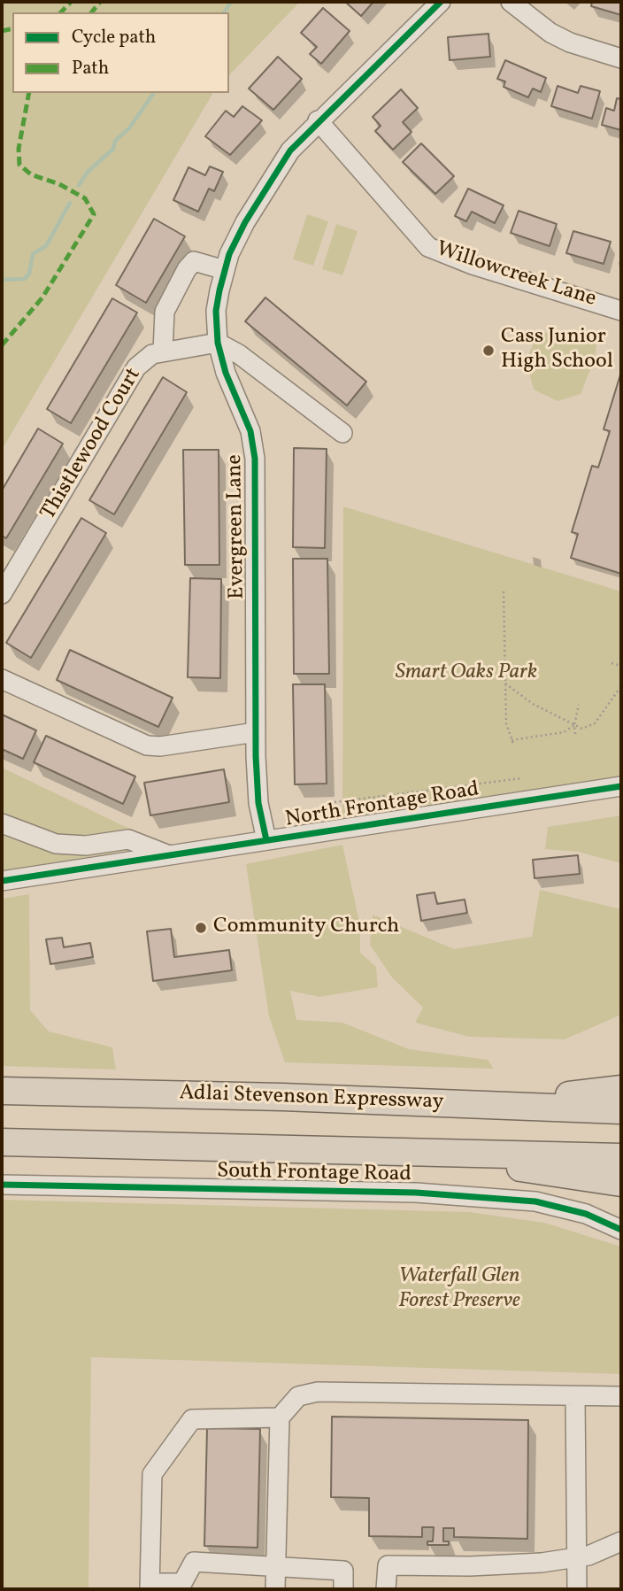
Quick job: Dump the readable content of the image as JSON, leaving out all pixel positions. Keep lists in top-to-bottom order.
{
  "streets": {
    "highway": ["Adlai Stevenson Expressway"],
    "street": [
      "Willowcreek Lane",
      "Thistlewood Court",
      "Evergreen Lane",
      "North Frontage Road",
      "South Frontage Road"
    ]
  },
  "crossings": [
    ["Willowcreek Lane", "Evergreen Lane"],
    ["Thistlewood Court", "Evergreen Lane"],
    ["Evergreen Lane", "North Frontage Road"]
  ],
  "parks": ["Smart Oaks Park", "Waterfall Glen Forest Preserve"],
  "places": ["Cass Junior High School", "Community Church"],
  "legend": ["Cycle path", "Path"]
}
